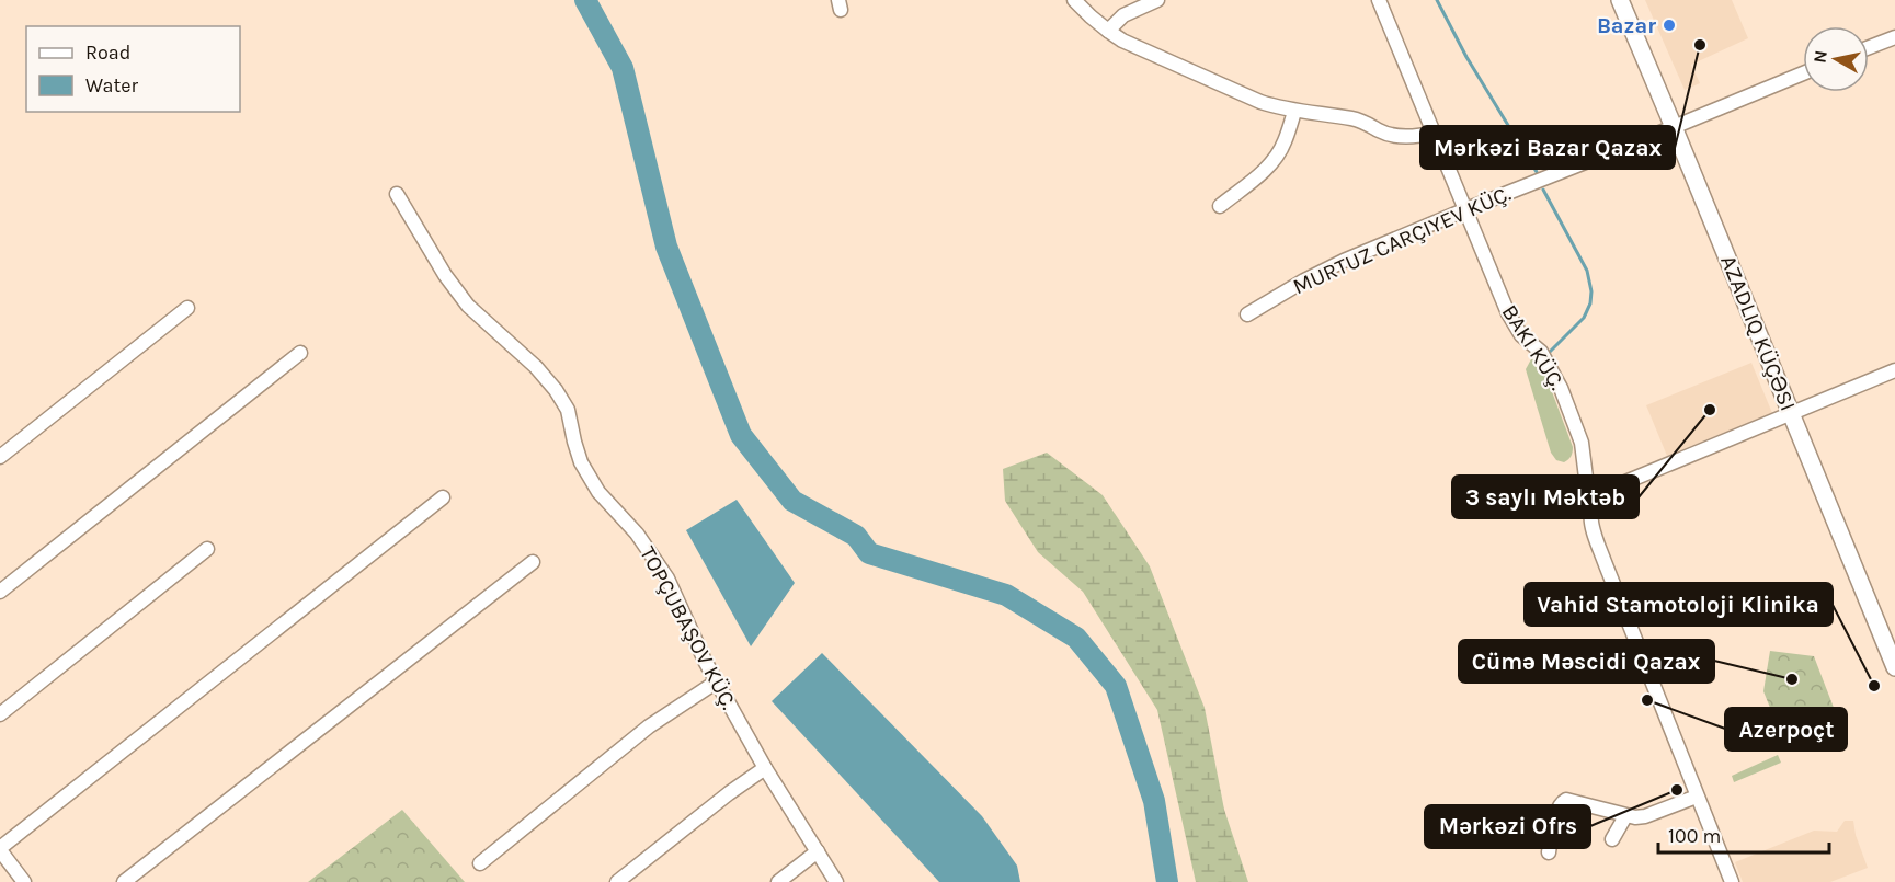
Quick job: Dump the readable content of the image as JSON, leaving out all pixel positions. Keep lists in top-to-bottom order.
{
  "streets": {
    "street": ["TOPÇUBAŞOV KÜÇ."]
  },
  "places": [
    "Bazar",
    "Mərkəzi Bazar Qazax",
    "3 saylı Məktəb",
    "Cümə Məscidi Qazax",
    "Vahid Stamotoloji Klinika",
    "Azerpoçt",
    "Mərkəzi Ofrs"
  ],
  "legend": ["Road", "Water"],
  "scale_bar": "100 m",
  "north": "left"
}
